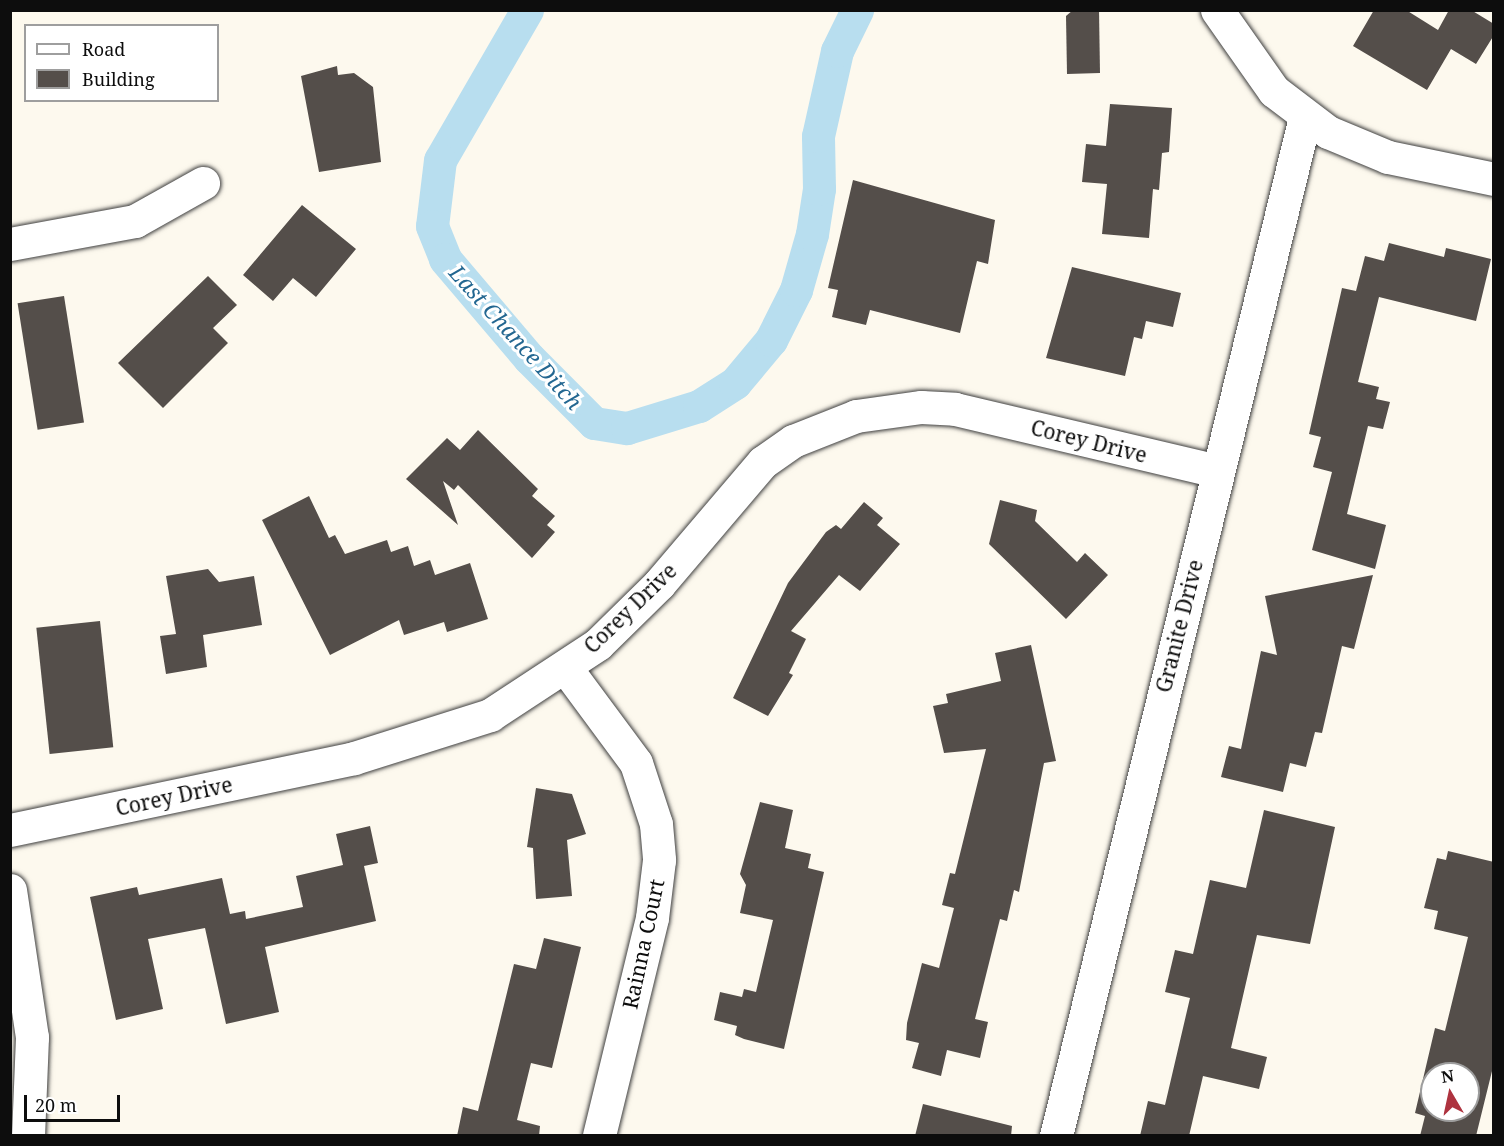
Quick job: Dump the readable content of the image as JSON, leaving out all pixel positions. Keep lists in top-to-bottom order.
{
  "streets": {
    "street": ["Corey Drive", "Granite Drive", "Rainna Court"]
  },
  "crossings": [
    ["Corey Drive", "Granite Drive"],
    ["Corey Drive", "Rainna Court"]
  ],
  "water": ["Last Chance Ditch"],
  "legend": ["Road", "Building"],
  "scale_bar": "20 m",
  "north": "top"
}
